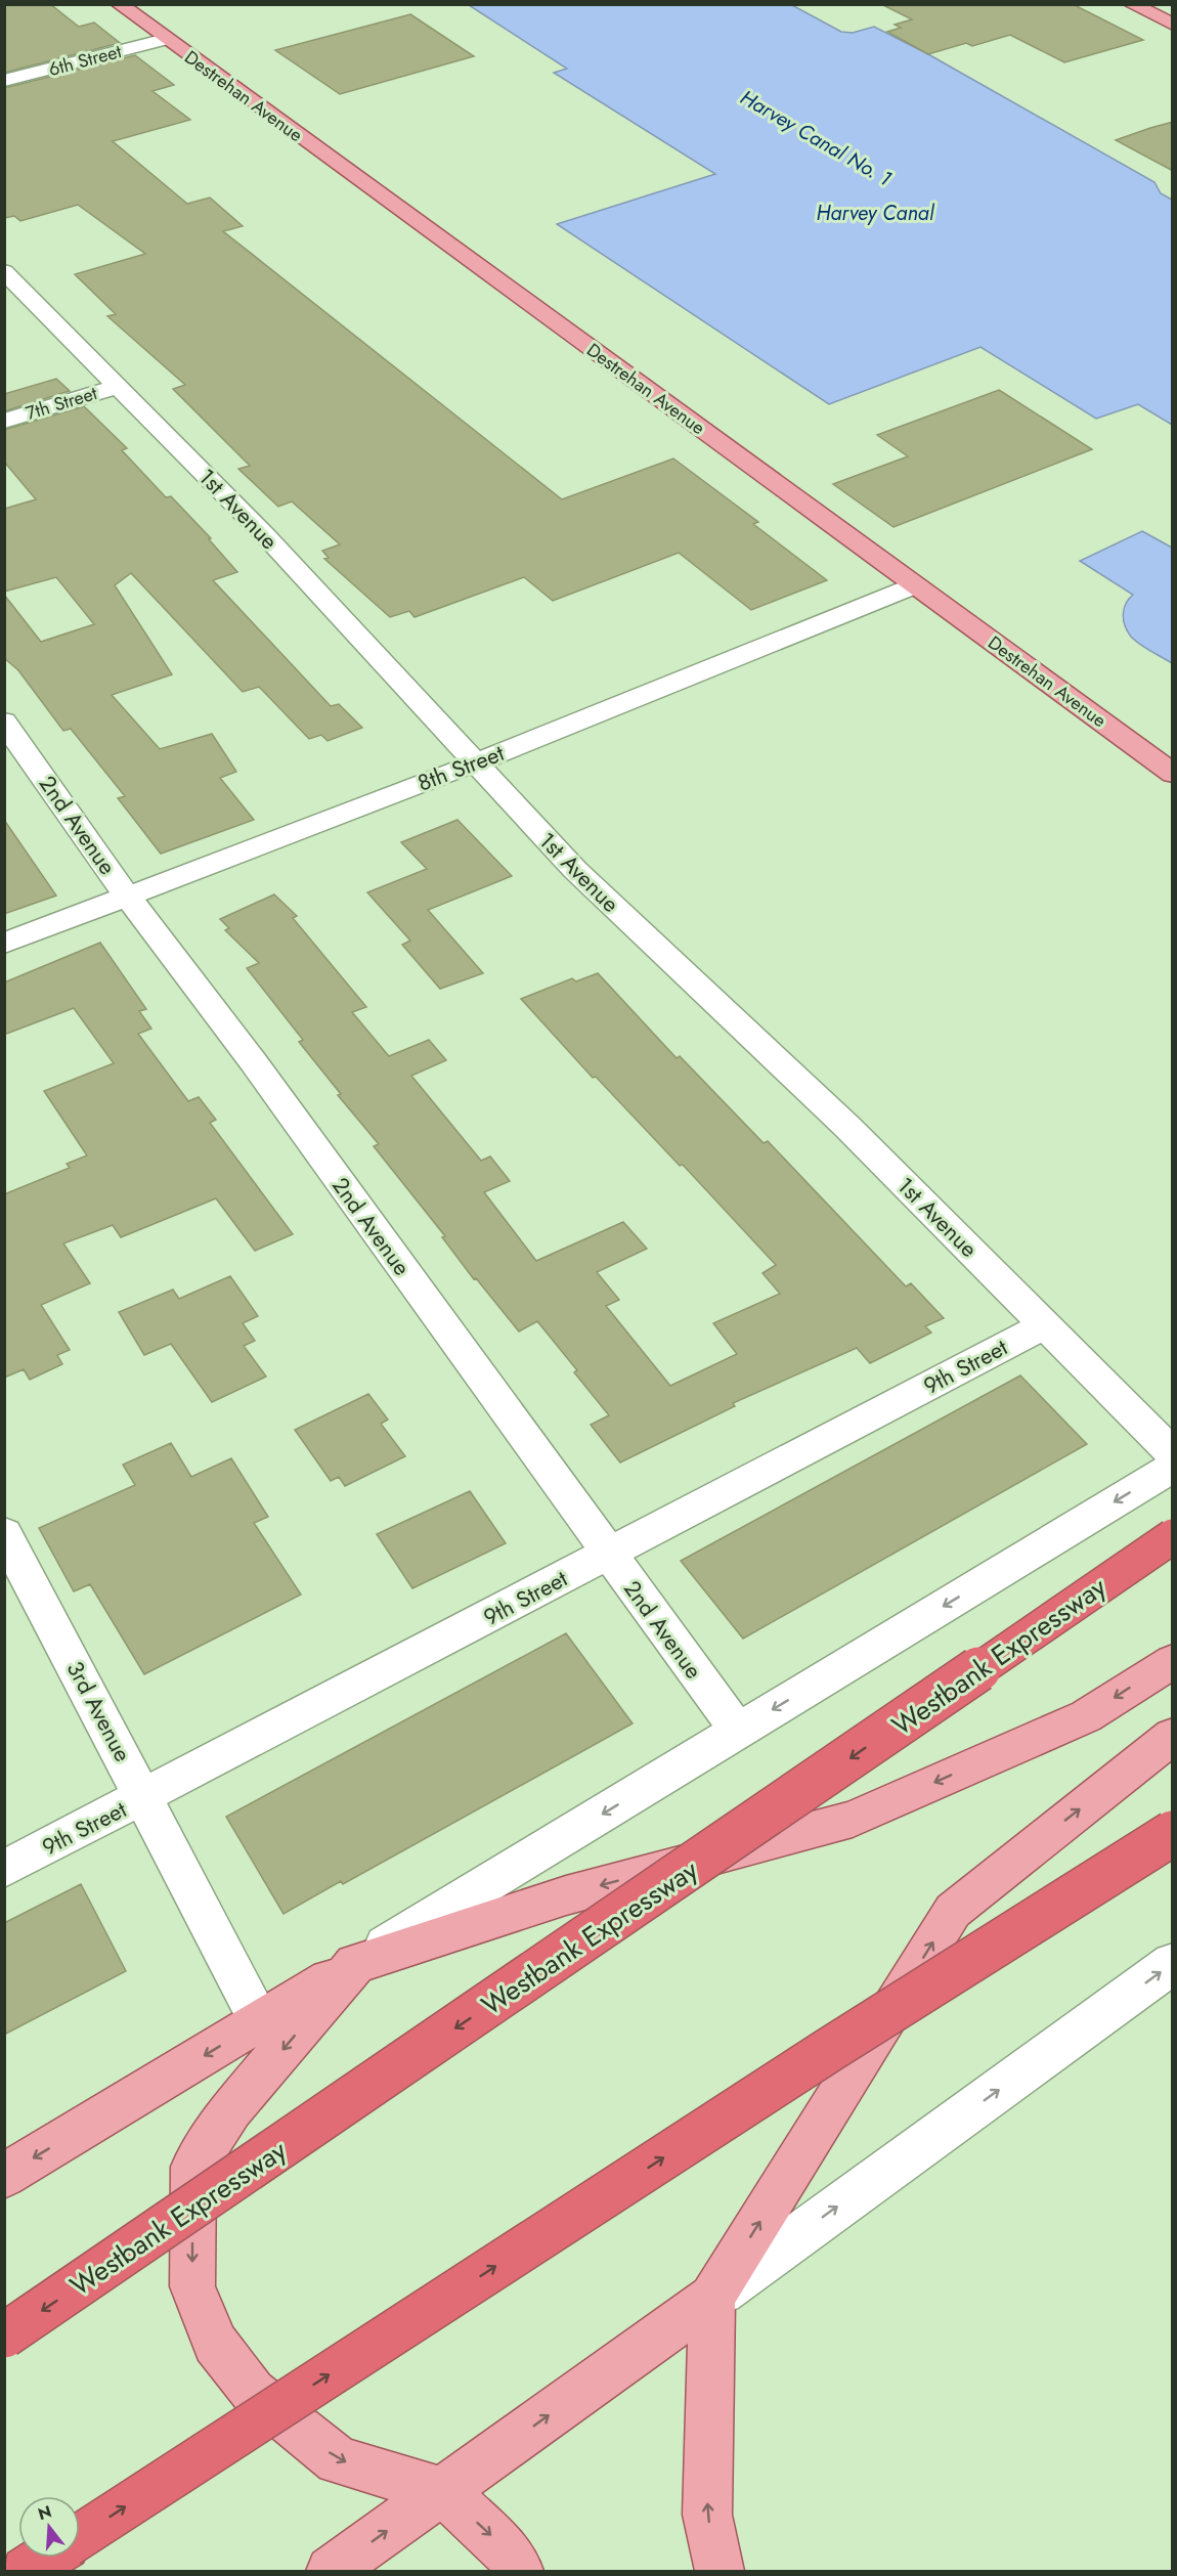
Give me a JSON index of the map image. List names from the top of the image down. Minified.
{"streets":{"highway":["Westbank Expressway"],"main road":["Destrehan Avenue"],"street":["6th Street","7th Street","1st Avenue","8th Street","2nd Avenue","9th Street","3rd Avenue"]},"crossings":[["6th Street","Destrehan Avenue"],["Destrehan Avenue","8th Street"],["7th Street","1st Avenue"],["1st Avenue","8th Street"],["1st Avenue","9th Street"],["8th Street","2nd Avenue"],["2nd Avenue","9th Street"],["9th Street","3rd Avenue"]],"water":["Harvey Canal No. 1","Harvey Canal"],"north":"top"}
